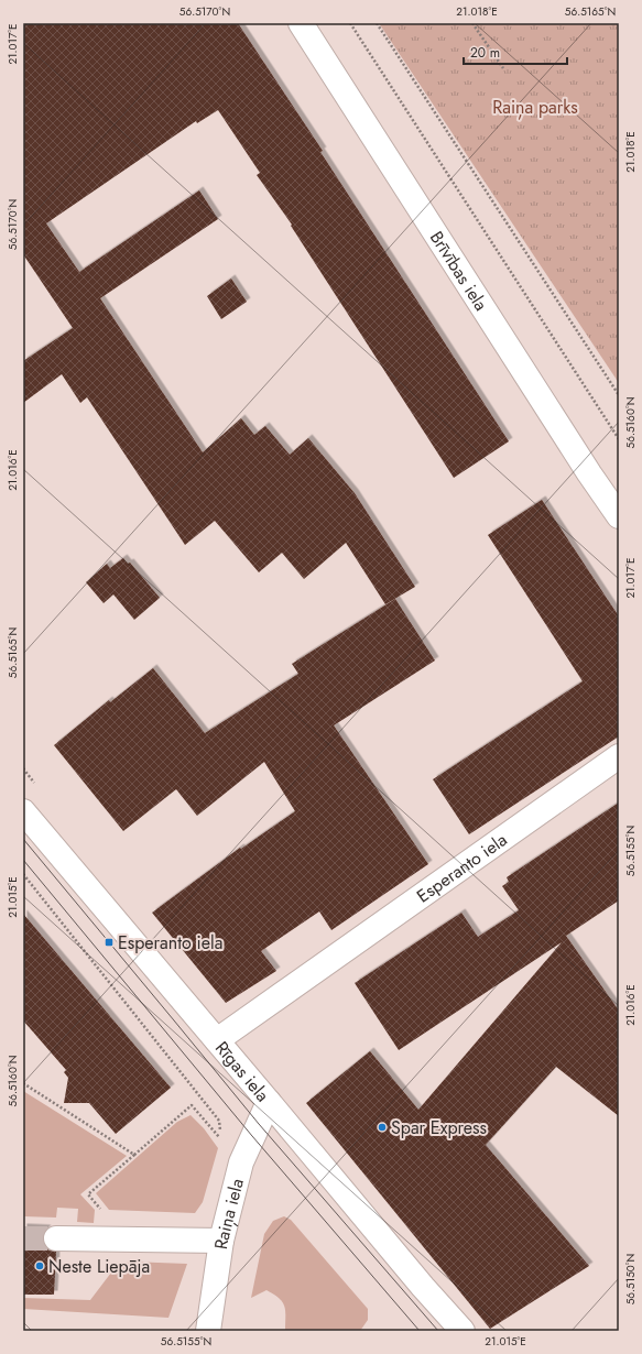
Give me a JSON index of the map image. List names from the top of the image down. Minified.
{"streets":{"street":["Brīvības iela","Esperanto iela","Rīgas iela","Raiņa iela"]},"crossings":[["Esperanto iela","Rīgas iela"],["Rīgas iela","Raiņa iela"]],"parks":["Raiņa parks"],"places":{"transit":["Esperanto iela"],"other":["Spar Express","Neste Liepāja"]},"scale_bar":"20 m","coordinates":["56.5170°N","21.018°E","56.5165°N","21.017°E","56.5160°N","21.016°E","56.5155°N","21.015°E","56.5150°N"]}
